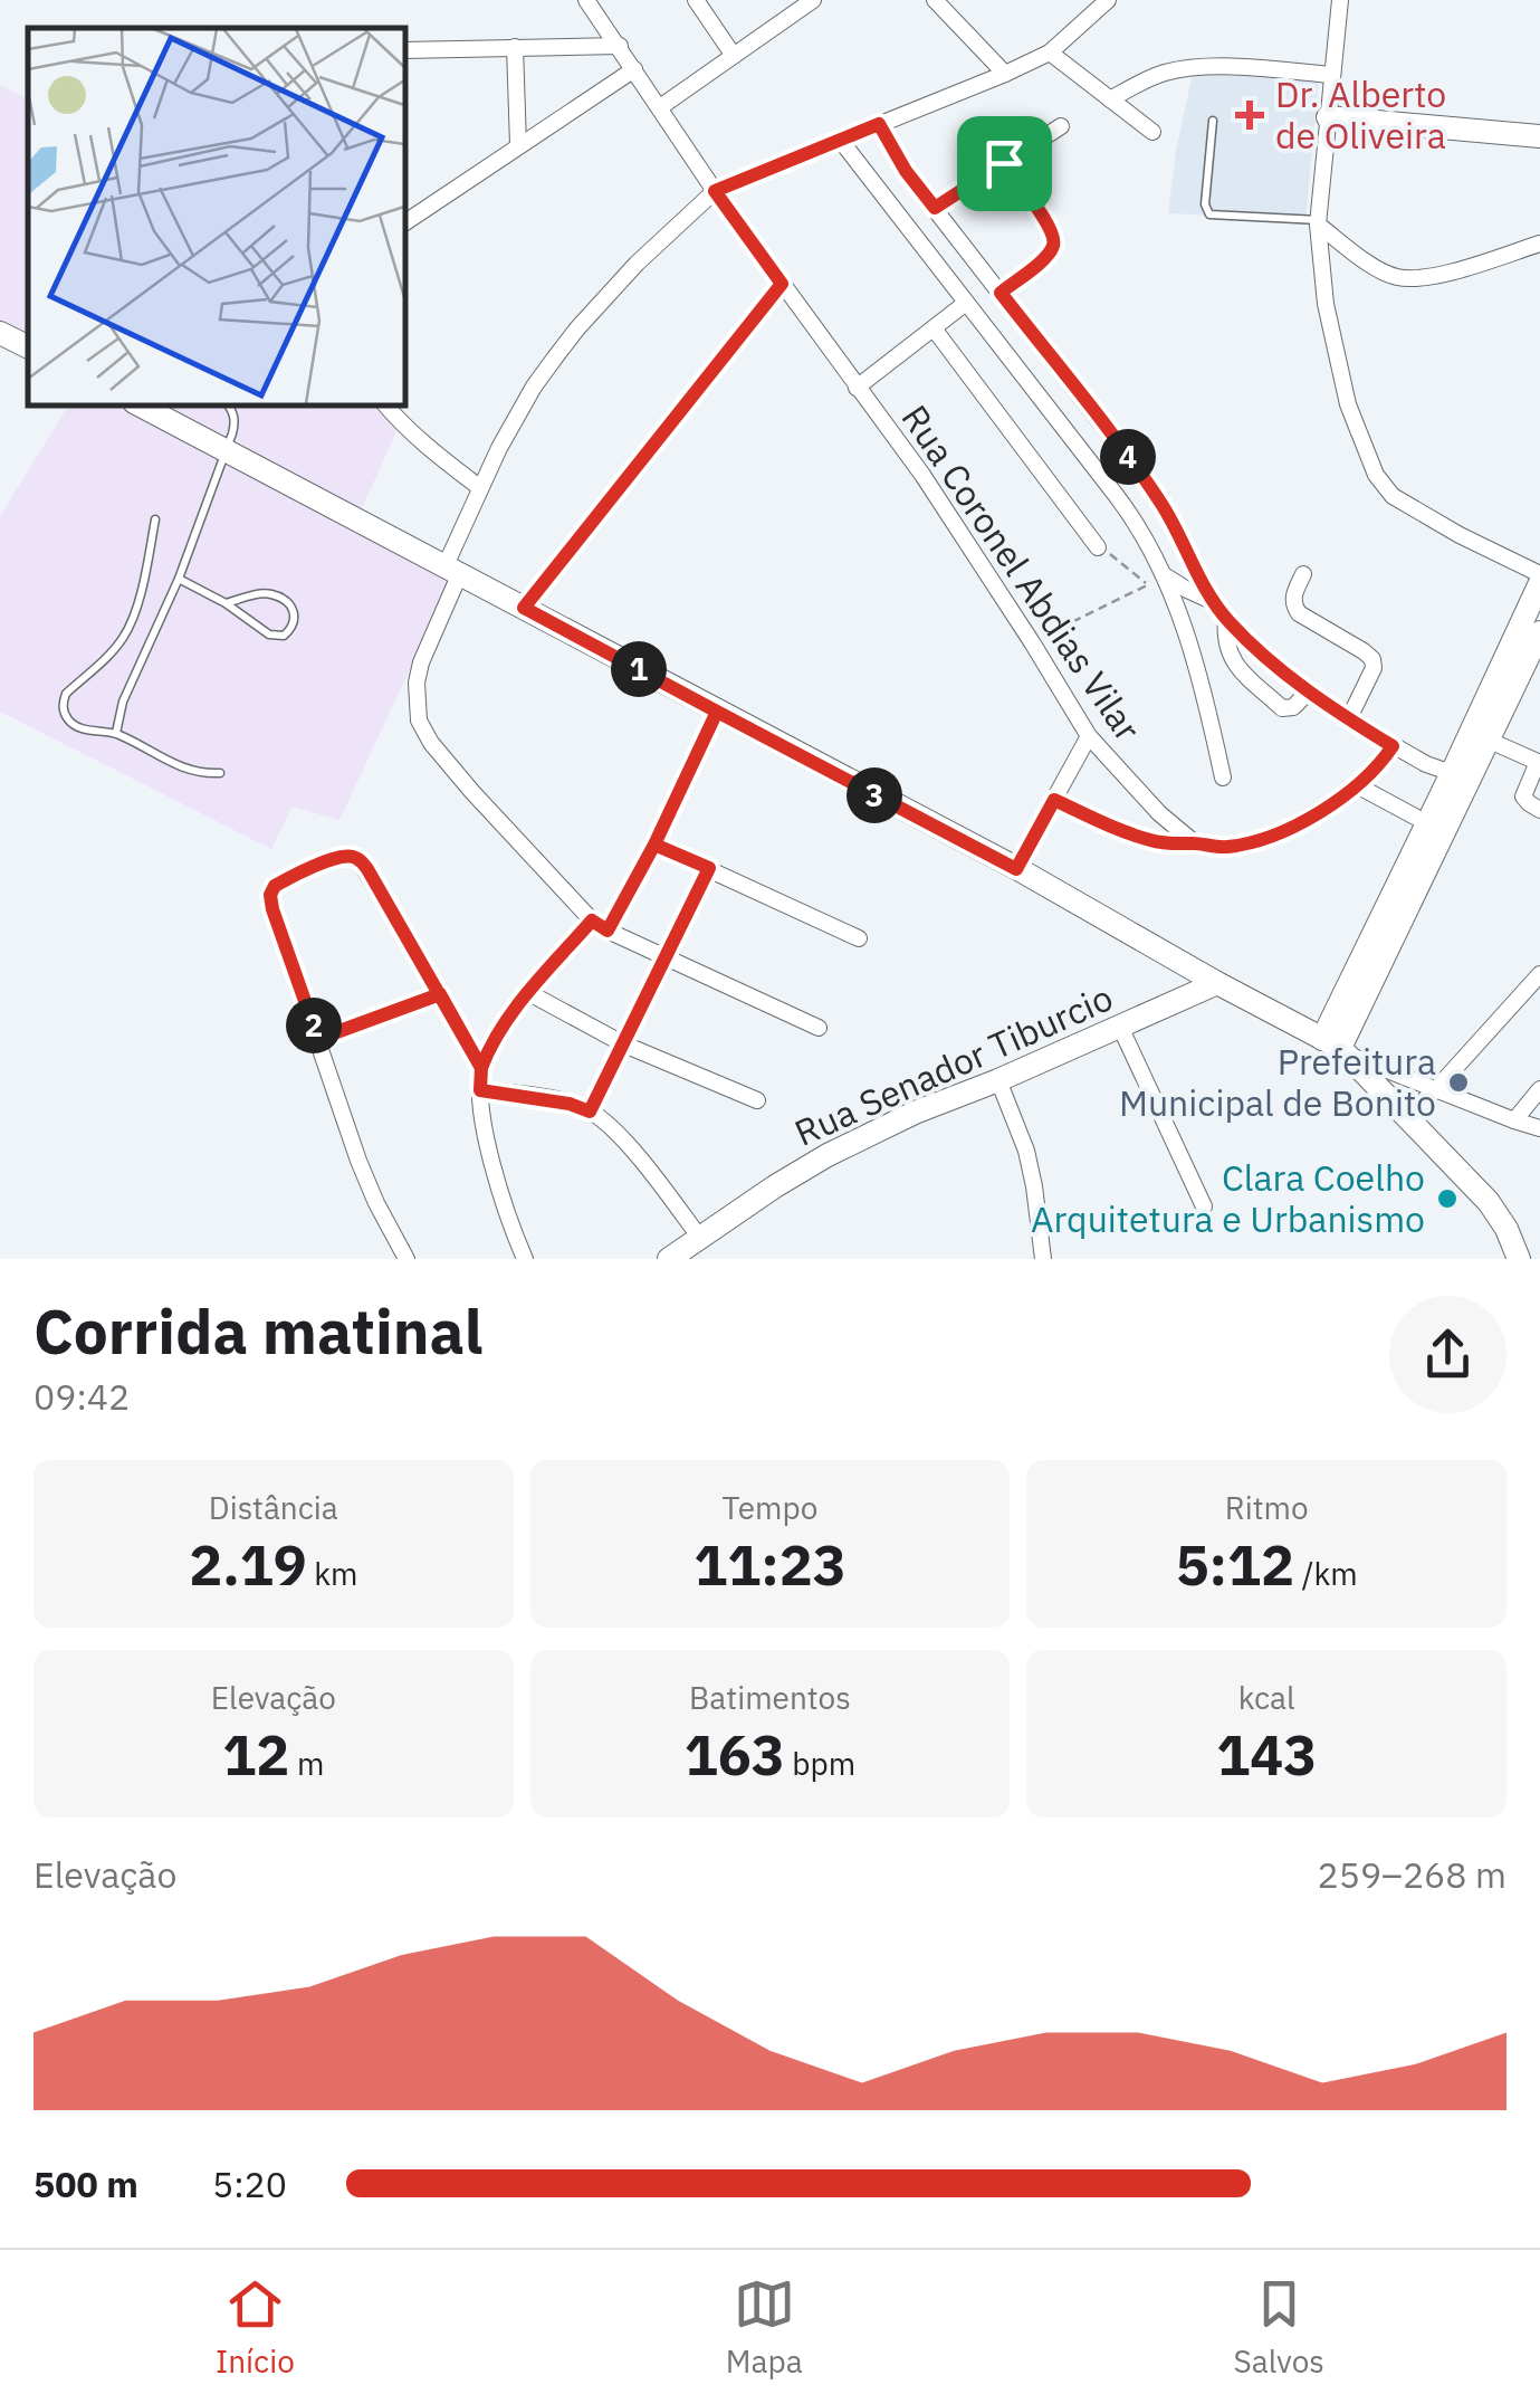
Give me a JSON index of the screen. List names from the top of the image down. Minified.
{"streets":{"street":["Rua Coronel Abdias Vilar","Rua Senador Tiburcio"]},"places":{"health":["Dr. Alberto de Oliveira"],"other":["Prefeitura Municipal de Bonito","Clara Coelho Arquitetura e Urbanismo"]},"page":{"pins":["4","1","3","2"],"heading":["Corrida matinal","09:42"],"stats":[["Distância","2.19 km"],["Tempo","11:23"],["Ritmo","5:12 /km"],["Elevação","12 m"],["Batimentos","163 bpm"],["kcal","143"]],"chart":["Elevação","259–268 m"],"list":[{"name":"500 m","note":"5:20"}],"tabs":["Início","Mapa","Salvos"]}}
